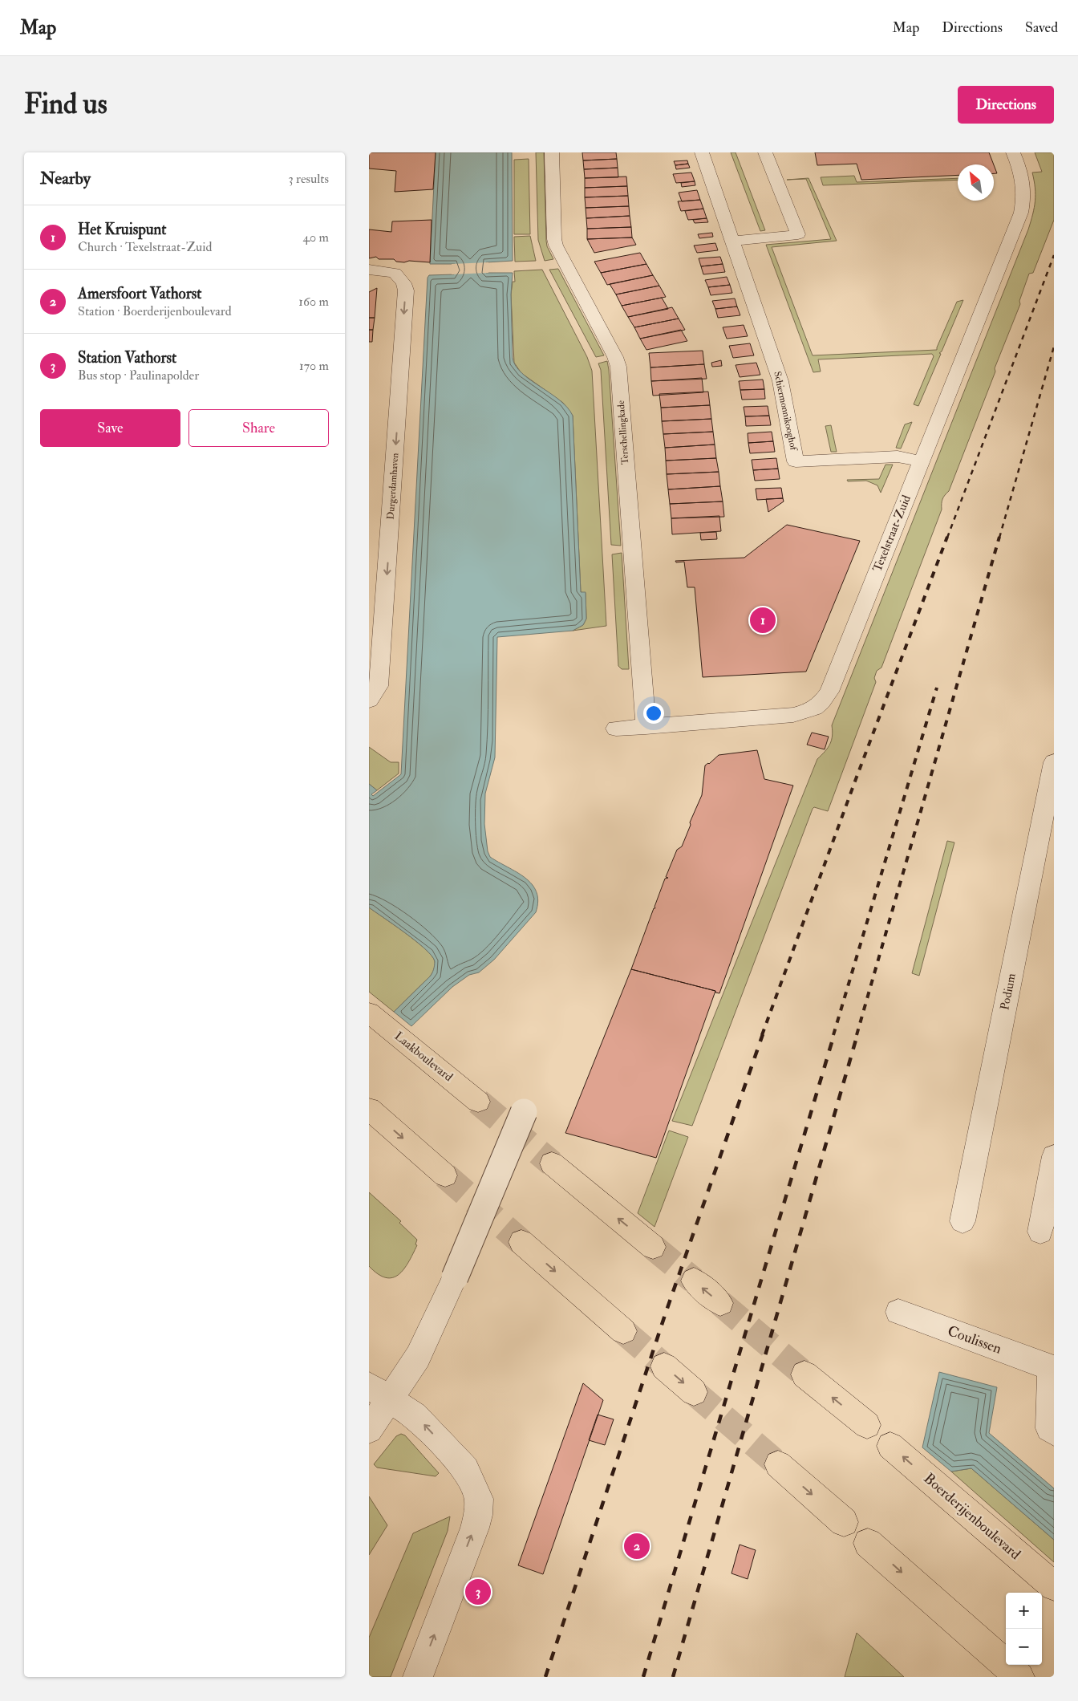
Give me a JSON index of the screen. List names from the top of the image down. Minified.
{"streets":{"main road":["Laakboulevard","Boerderijenboulevard"],"street":["Schiermonnikooghof","Terschellingkade","Durgerdamhaven","Texelstraat-Zuid","Podium","Coulissen"]},"crossings":[["Schiermonnikooghof","Texelstraat-Zuid"],["Terschellingkade","Texelstraat-Zuid"]],"one_way":["Durgerdamhaven"],"north":"top left","page":{"header":"Map","nav":["Map","Directions","Saved"],"buttons":["Directions",["Save","Share"]],"title":"Find us","heading":["Nearby","3 results"],"list":[{"mark":"1","name":"Het Kruispunt","note":"Church · Texelstraat-Zuid","value":"40 m"},{"mark":"2","name":"Amersfoort Vathorst","note":"Station · Boerderijenboulevard","value":"160 m"},{"mark":"3","name":"Station Vathorst","note":"Bus stop · Paulinapolder","value":"170 m"}],"pins":["1","2","3"],"map_buttons":["+","−"]}}
